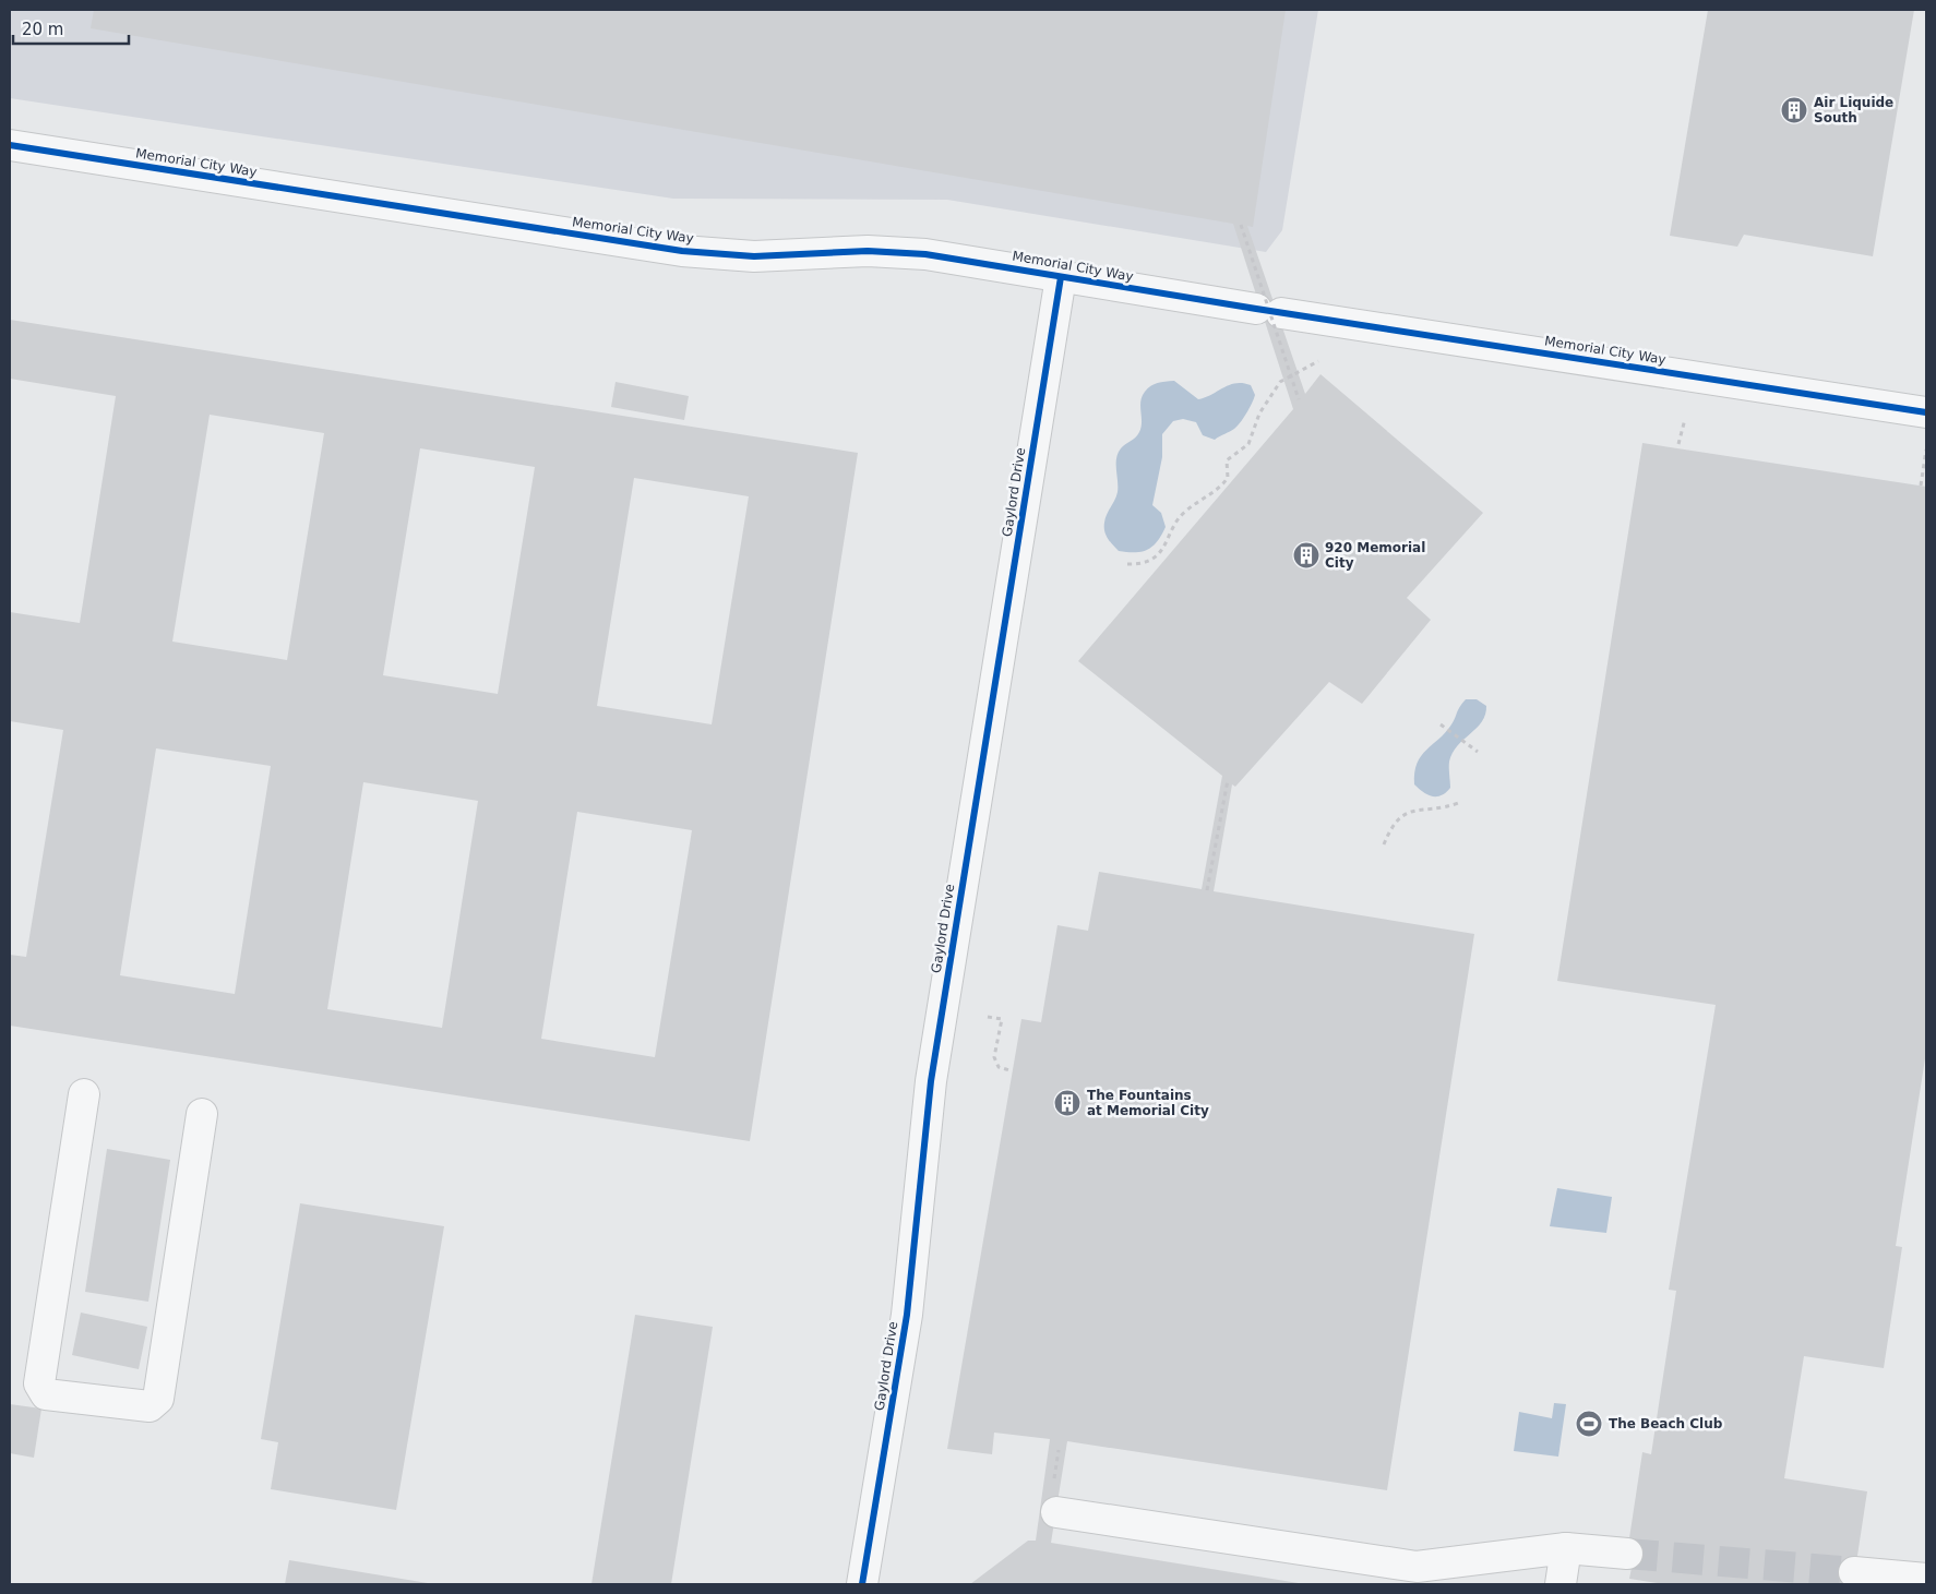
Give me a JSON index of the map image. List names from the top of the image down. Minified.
{"streets":{"street":["Memorial City Way","Gaylord Drive"]},"crossings":[["Memorial City Way","Gaylord Drive"]],"places":{"building":["Air Liquide South","920 Memorial City","The Fountains at Memorial City"],"sports":["The Beach Club"]},"scale_bar":"20 m"}
